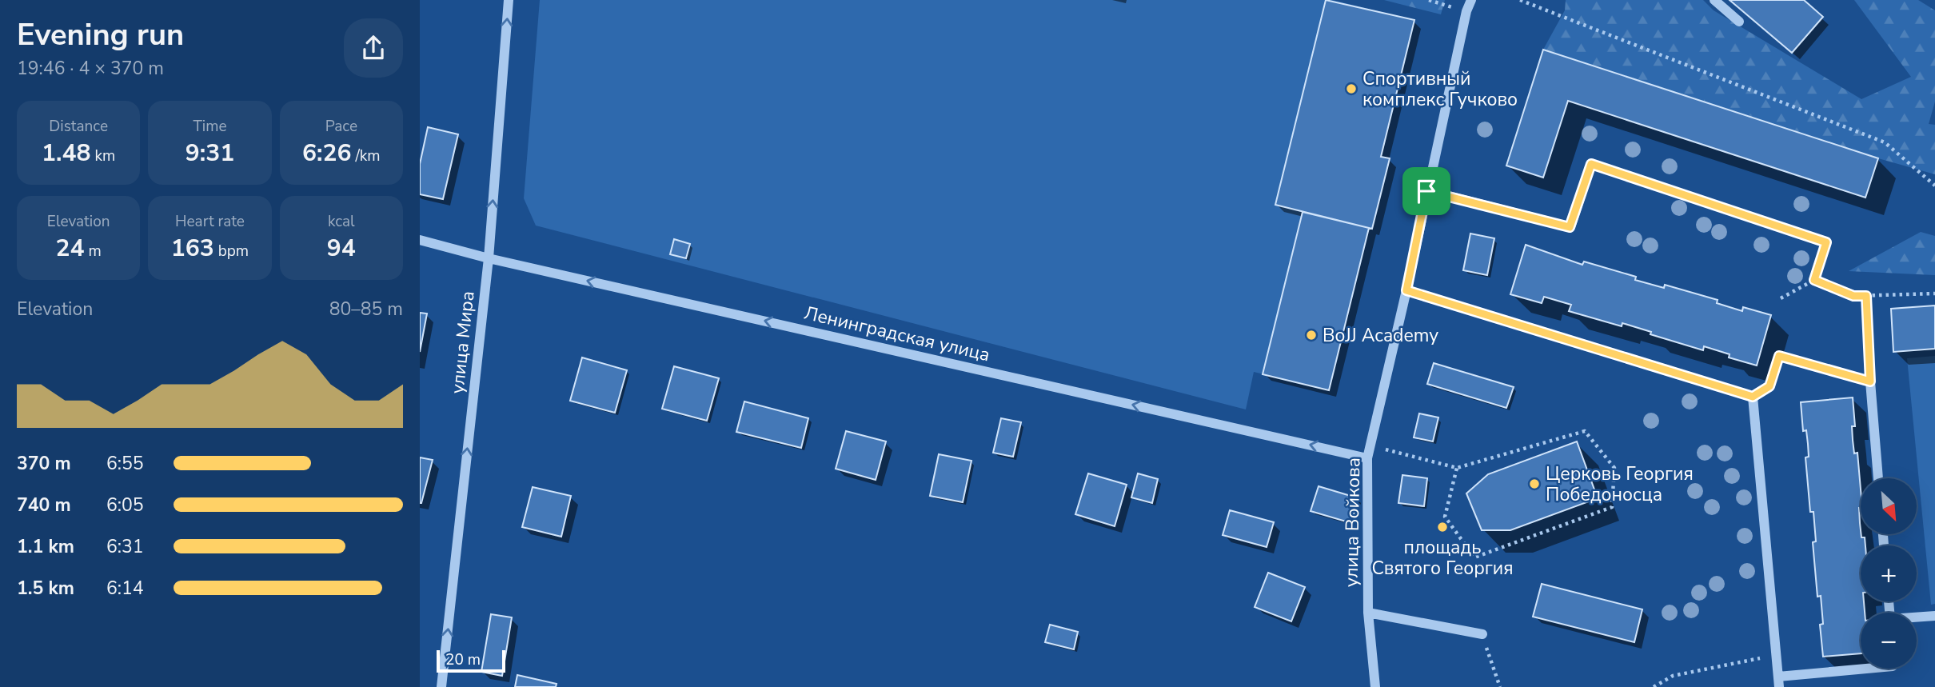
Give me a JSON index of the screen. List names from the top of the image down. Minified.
{"streets":{"street":["Ленинградская улица","улица Мира","улица Войкова"]},"crossings":[["Ленинградская улица","улица Мира"],["Ленинградская улица","улица Войкова"]],"one_way":["Ленинградская улица","улица Мира"],"places":["Спортивный комплекс Гучково","BoJJ Academy","Церковь Георгия Победоносца","площадь Святого Георгия"],"scale_bar":"20 m","north":"bottom right","page":{"heading":["Evening run","19:46 · 4 × 370 m"],"stats":[["Distance","1.48 km"],["Time","9:31"],["Pace","6:26 /km"],["Elevation","24 m"],["Heart rate","163 bpm"],["kcal","94"]],"chart":["Elevation","80–85 m"],"list":[{"name":"370 m","note":"6:55"},{"name":"740 m","note":"6:05"},{"name":"1.1 km","note":"6:31"},{"name":"1.5 km","note":"6:14"}],"map_buttons":["+","−"],"scale":"20 m"}}
